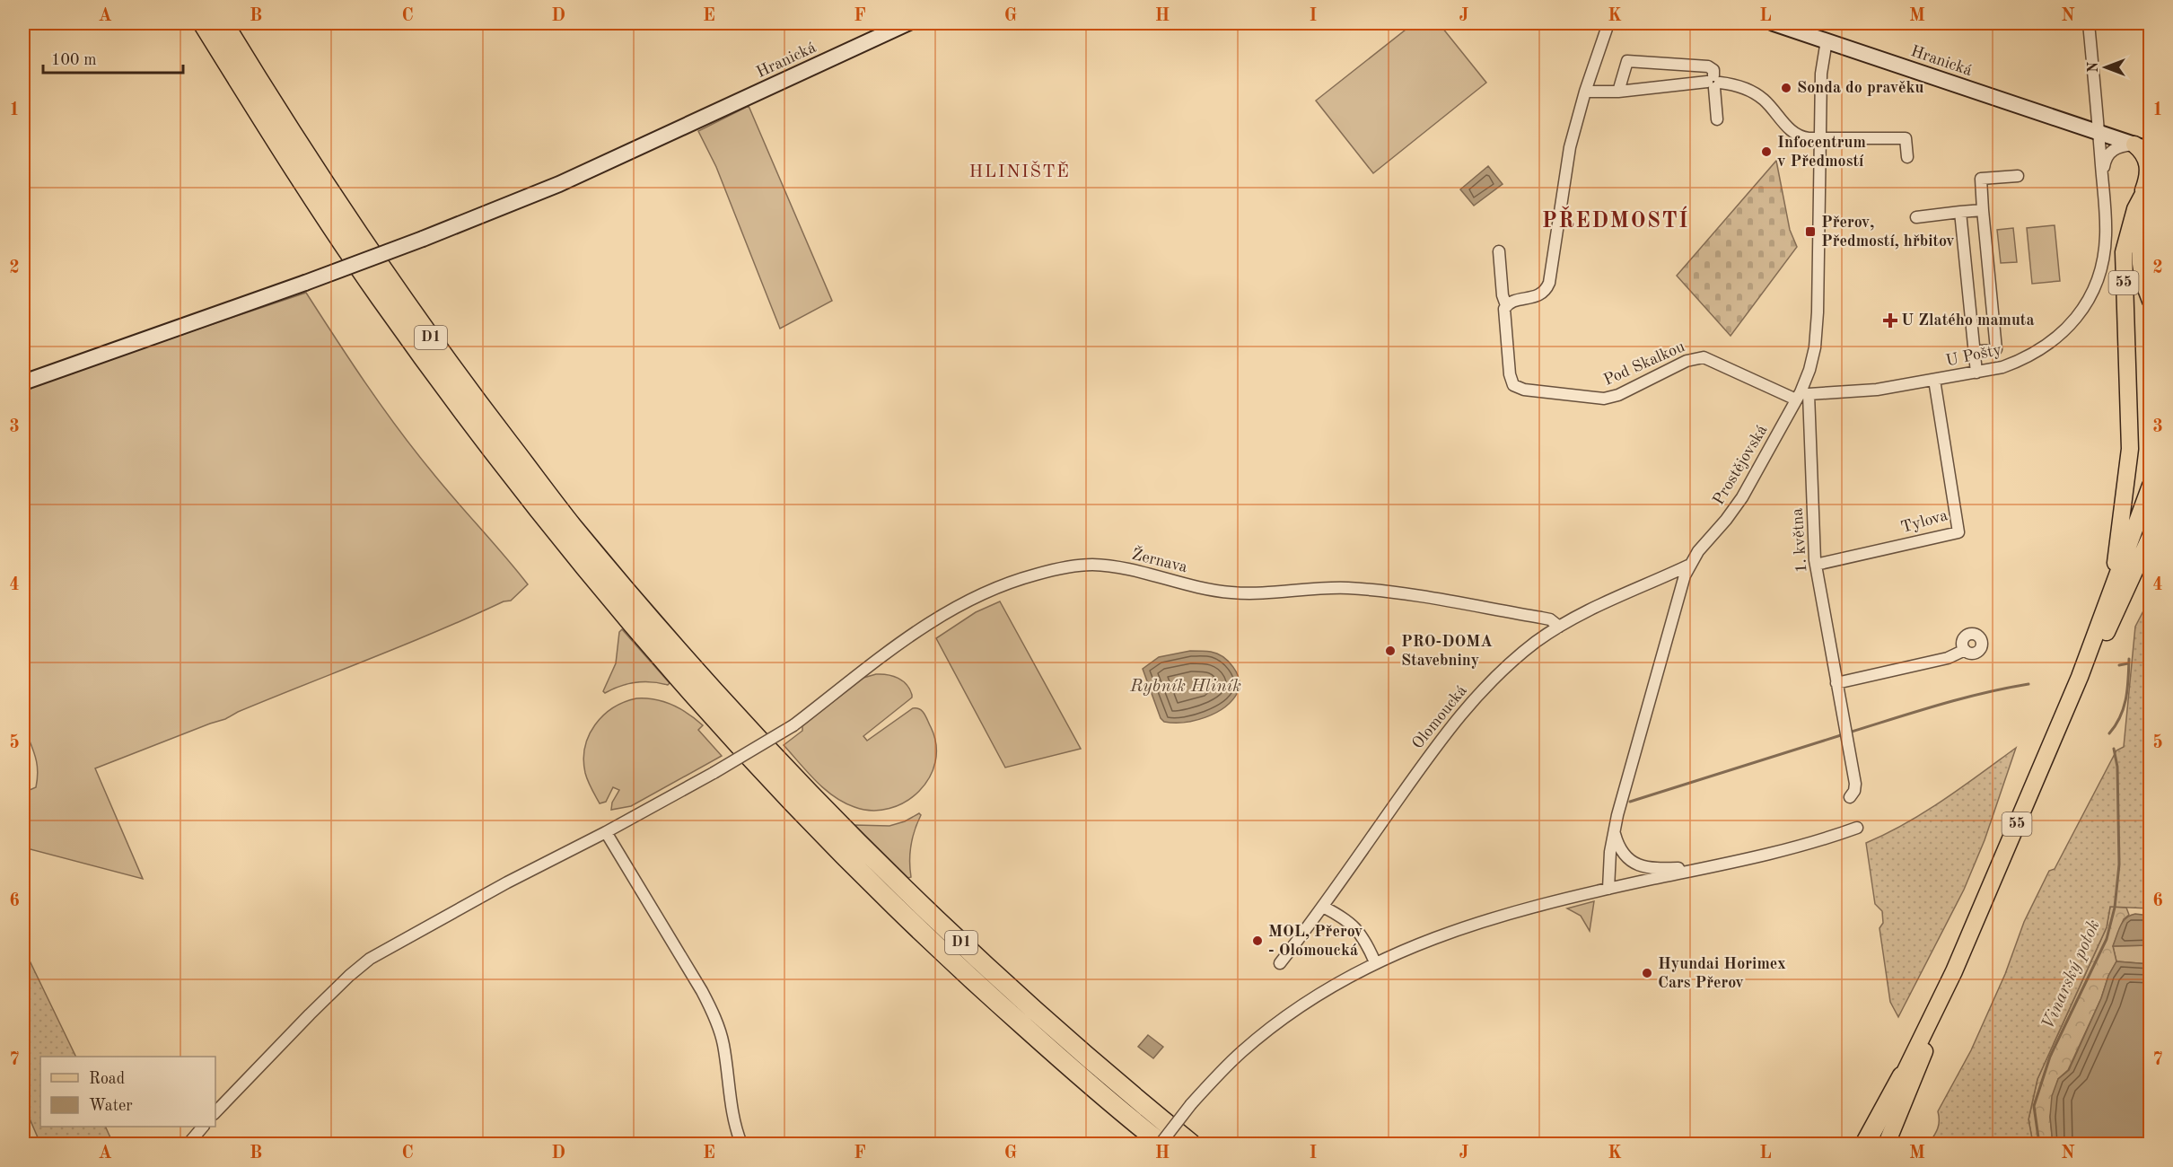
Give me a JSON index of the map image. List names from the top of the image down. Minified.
{"streets":{"highway":["D1"],"main road":["Hranická","55"],"street":["U Pošty","Pod Skalkou","Prostějovská","Tylova","1. května","Žernava","Olomoucká"]},"crossings":[["Hranická","U Pošty"],["Hranická","Prostějovská"],["U Pošty","Pod Skalkou"],["U Pošty","Prostějovská"],["U Pošty","Tylova"],["U Pošty","1. května"],["Pod Skalkou","Prostějovská"],["Pod Skalkou","1. května"],["Prostějovská","1. května"],["Prostějovská","Olomoucká"],["Tylova","1. května"],["Žernava","Olomoucká"]],"districts":["HLINIŠTĚ","PŘEDMOSTÍ"],"water":["Rybník Hliník","Vinarský potok"],"places":{"other":["Sonda do pravěku","Infocentrum v Předmostí","PRO-DOMA Stavebniny","MOL, Přerov - Olomoucká","Hyundai Horimex Cars Přerov"],"transit":["Přerov, Předmostí, hřbitov"],"health":["U Zlatého mamuta"]},"legend":["Road","Water"],"scale_bar":"100 m","north":"left","grid":{"columns":["A","B","C","D","E","F","G","H","I","J","K","L","M","N"],"rows":["1","2","3","4","5","6","7"]}}
